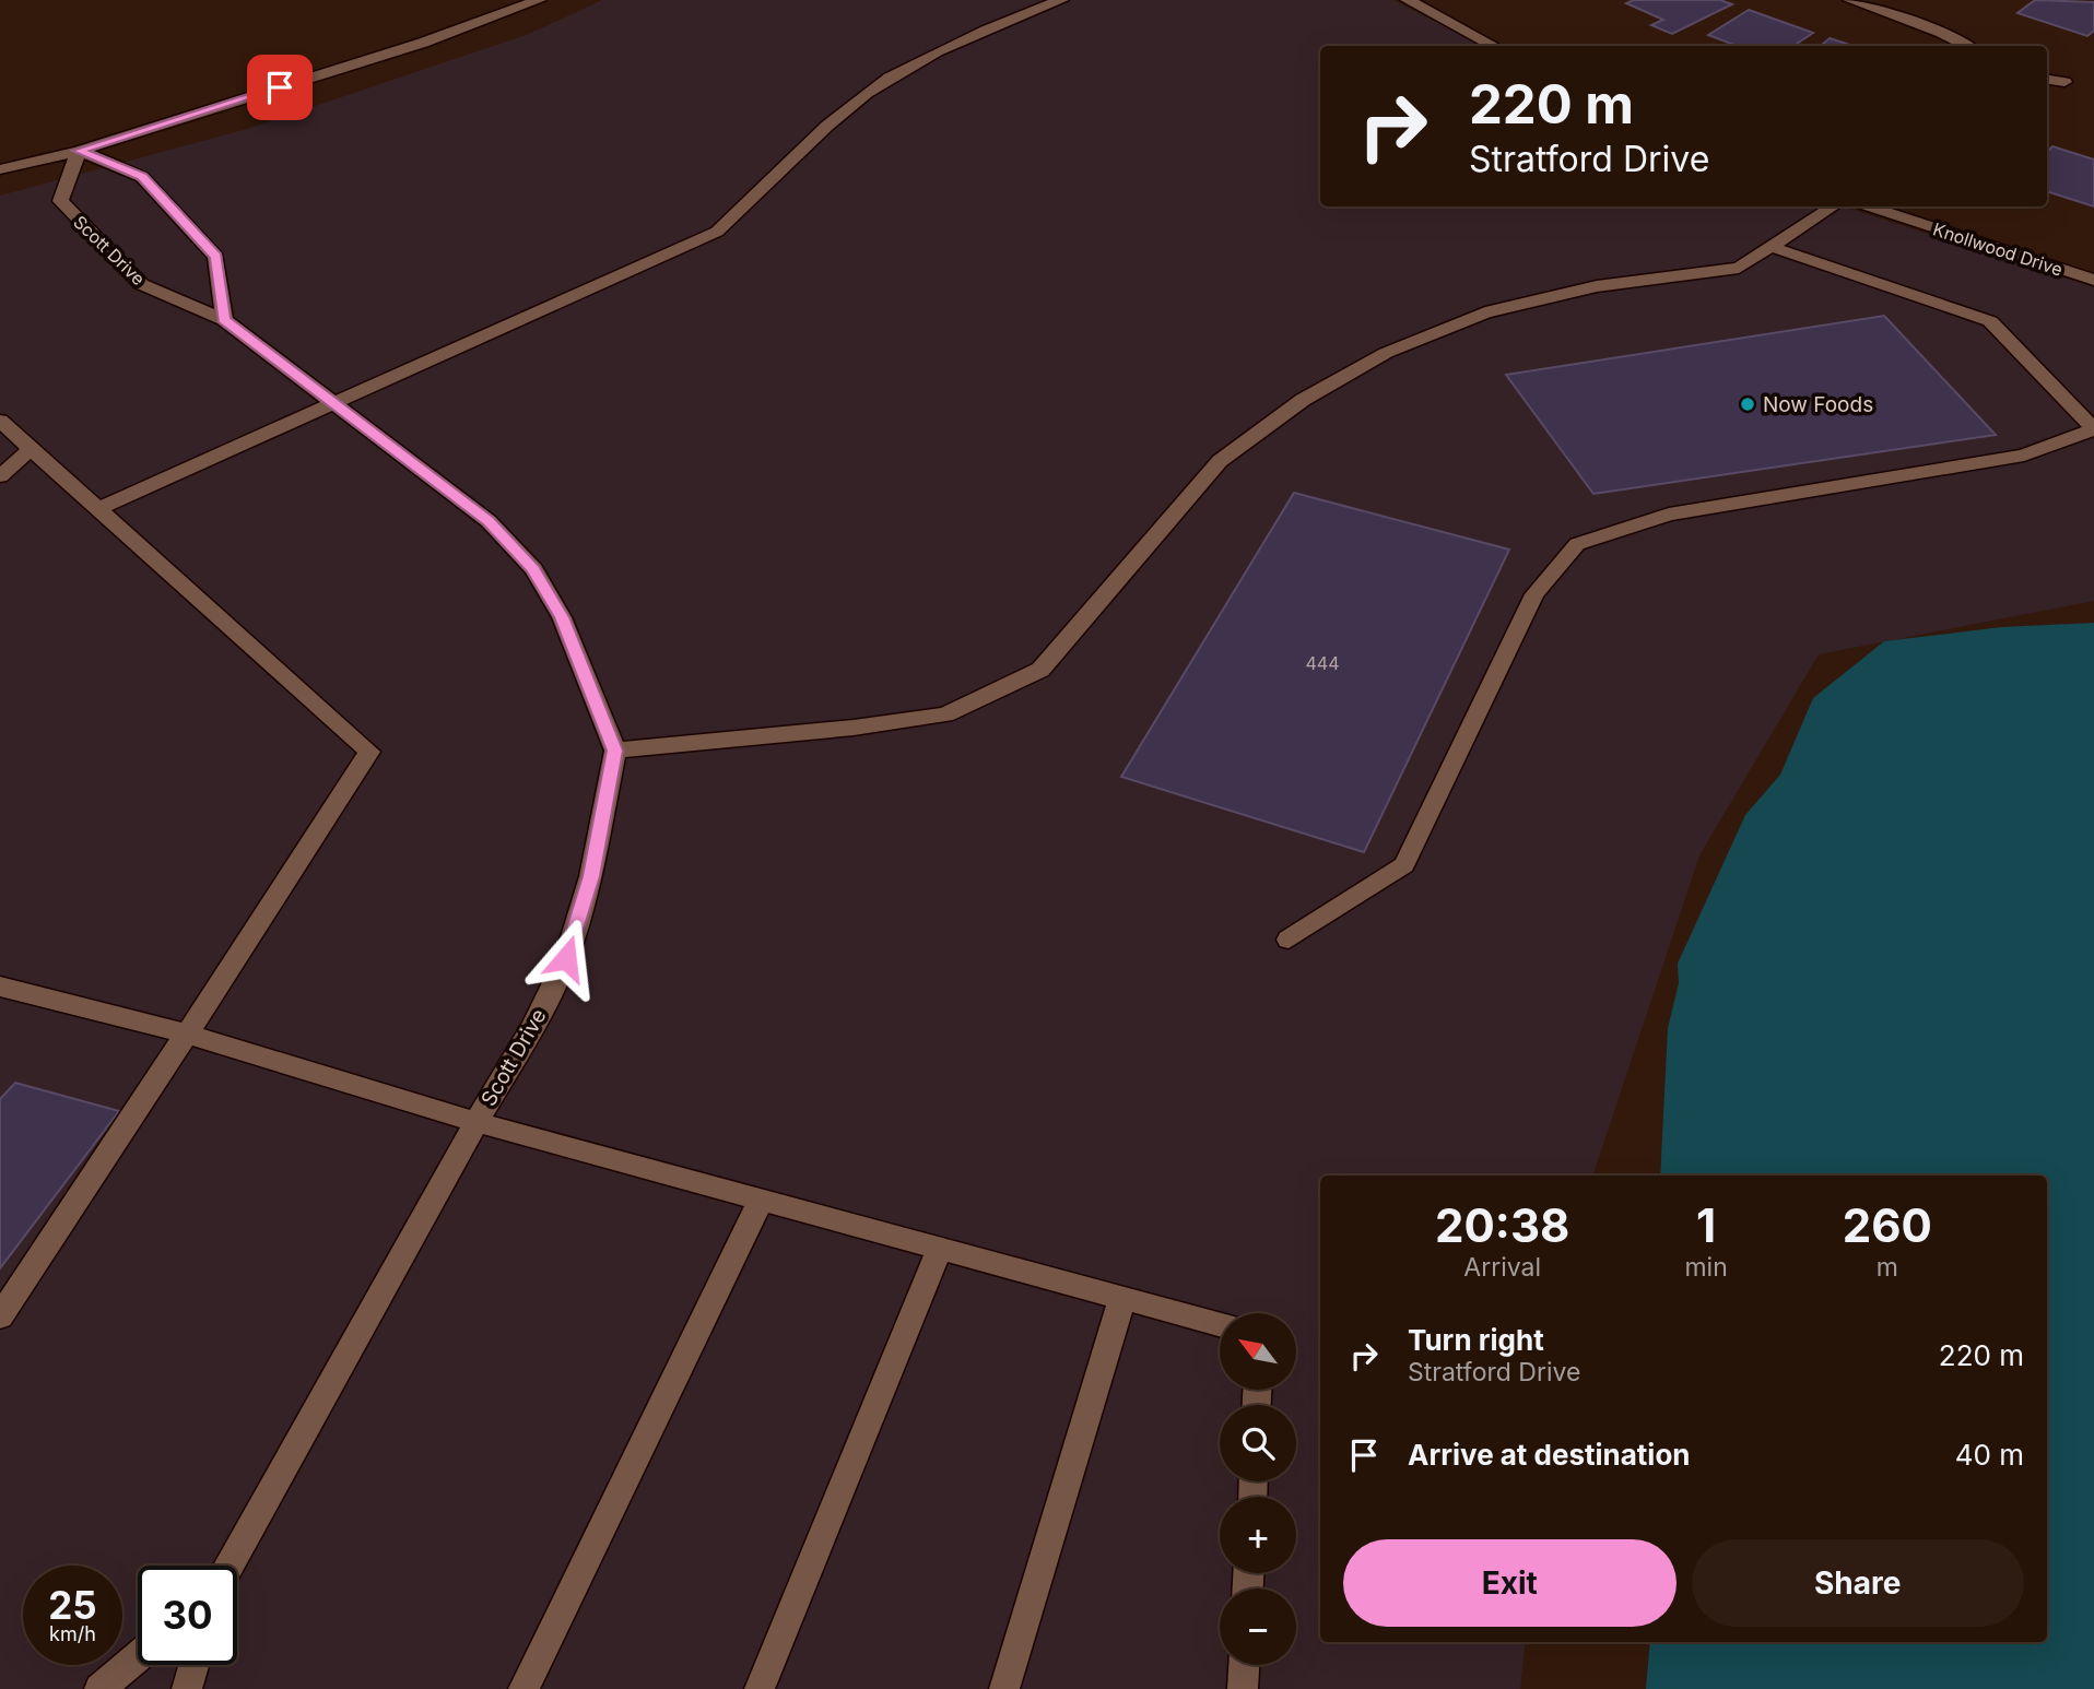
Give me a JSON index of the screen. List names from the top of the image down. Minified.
{"streets":{"street":["Knollwood Drive","Scott Drive"]},"places":["Now Foods"],"house_numbers":["444"],"north":"top left","page":{"turn":["220 m","Stratford Drive"],"eta":["20:38","Arrival","1","min","260","m"],"list":[{"name":"Turn right","note":"Stratford Drive","value":"220 m"},{"name":"Arrive at destination","value":"40 m"}],"map_buttons":["+","−"],"buttons":["Exit","Share"],"speed":"25 km/h","limit":"30"}}
